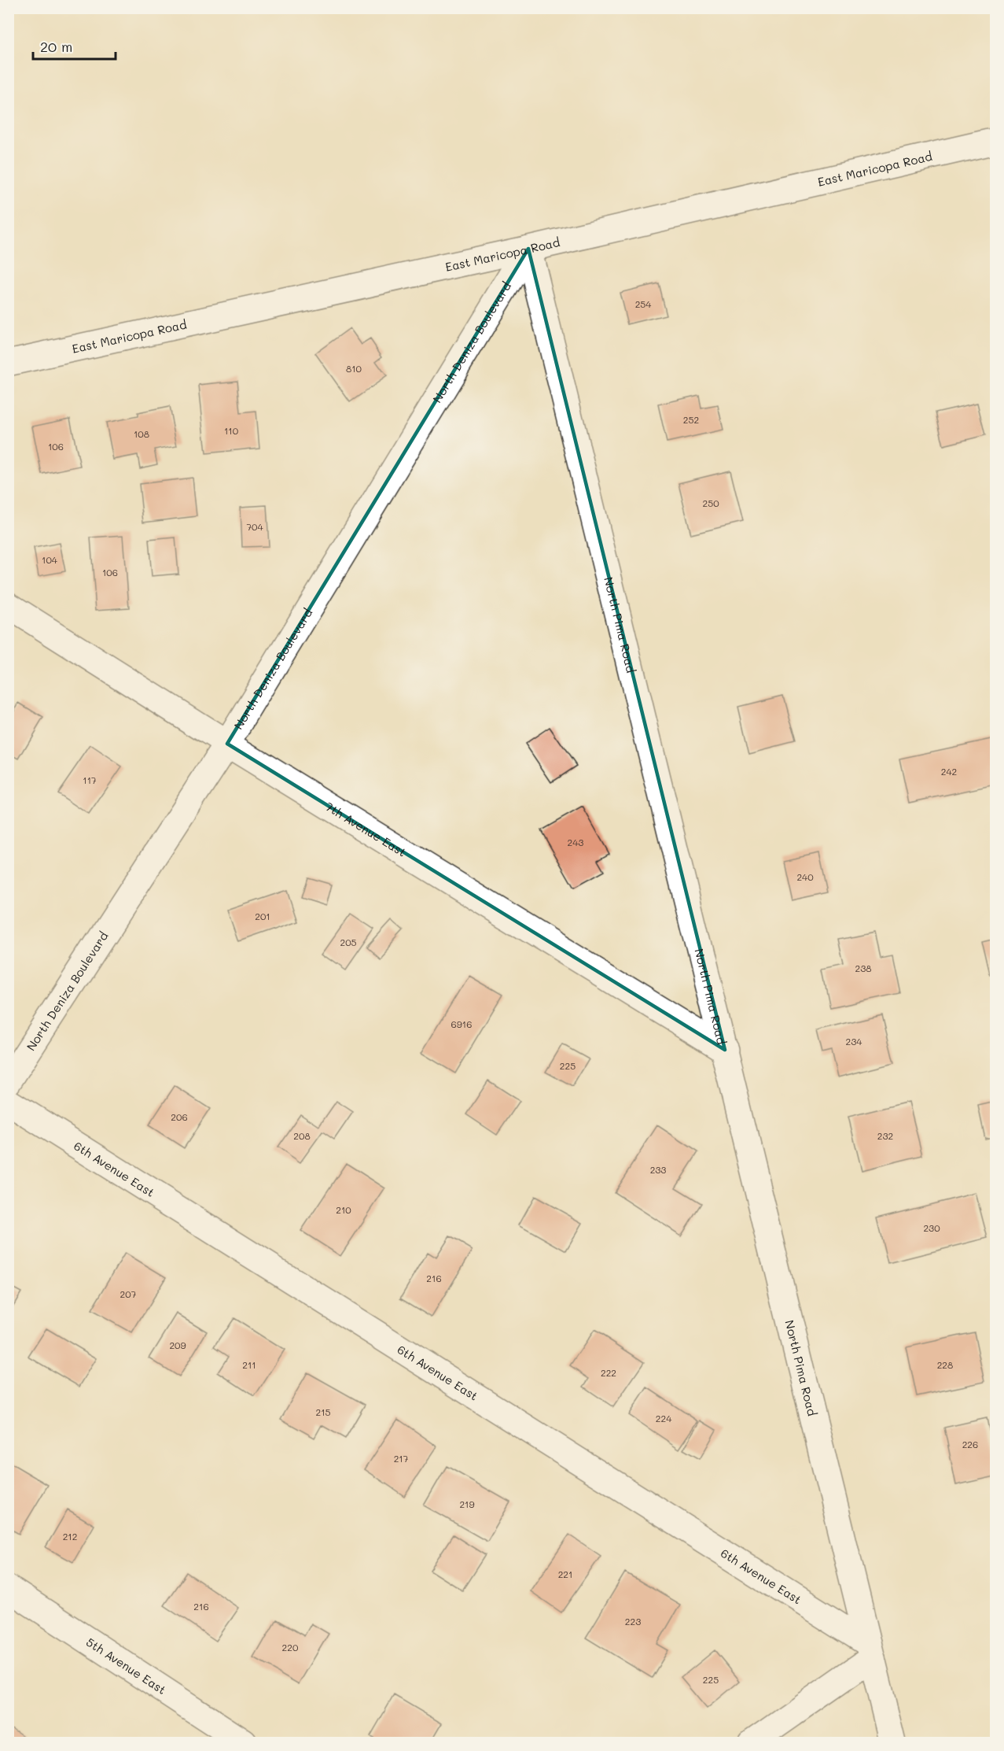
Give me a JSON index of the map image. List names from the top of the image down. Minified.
{"streets":{"street":["East Maricopa Road","North Deniza Boulevard","North Pima Road","7th Avenue East","6th Avenue East","5th Avenue East"]},"crossings":[["East Maricopa Road","North Deniza Boulevard"],["East Maricopa Road","North Pima Road"],["North Deniza Boulevard","North Pima Road"],["North Deniza Boulevard","7th Avenue East"],["North Pima Road","7th Avenue East"],["North Pima Road","6th Avenue East"]],"house_numbers":["254","810","252","110","108","106","250","704","104","106","242","117","243","240","201","205","238","6916","234","225","206","208","232","233","210","230","216","207","209","211","228","222","215","224","226","217","219","212","221","216","223","220","225"],"scale_bar":"20 m"}
